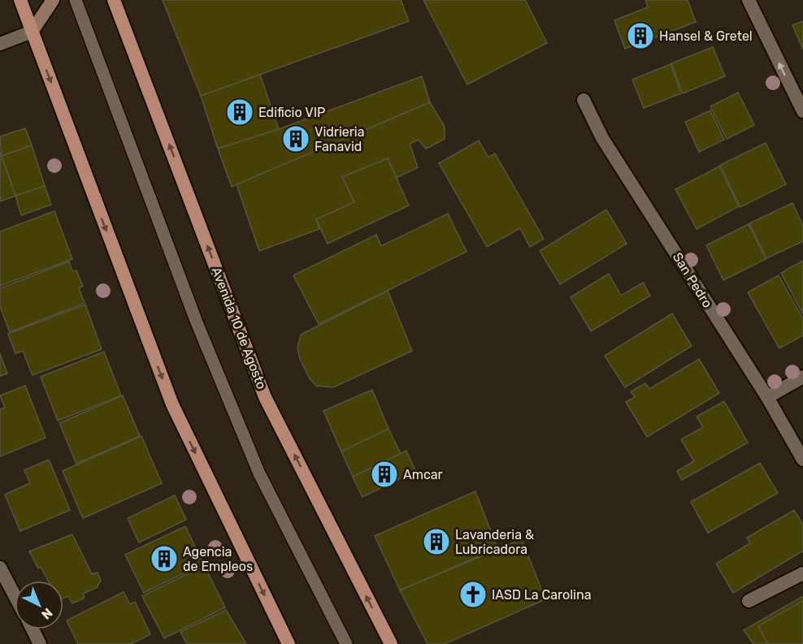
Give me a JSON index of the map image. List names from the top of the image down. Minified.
{"streets":{"main road":["Avenida 10 de Agosto"],"street":["San Pedro"]},"places":{"building":["Hansel & Gretel","Edificio VIP","Vidrieria Fanavid","Amcar","Lavanderia & Lubricadora","Agencia de Empleos"],"church":["IASD La Carolina"]},"north":"bottom right"}
